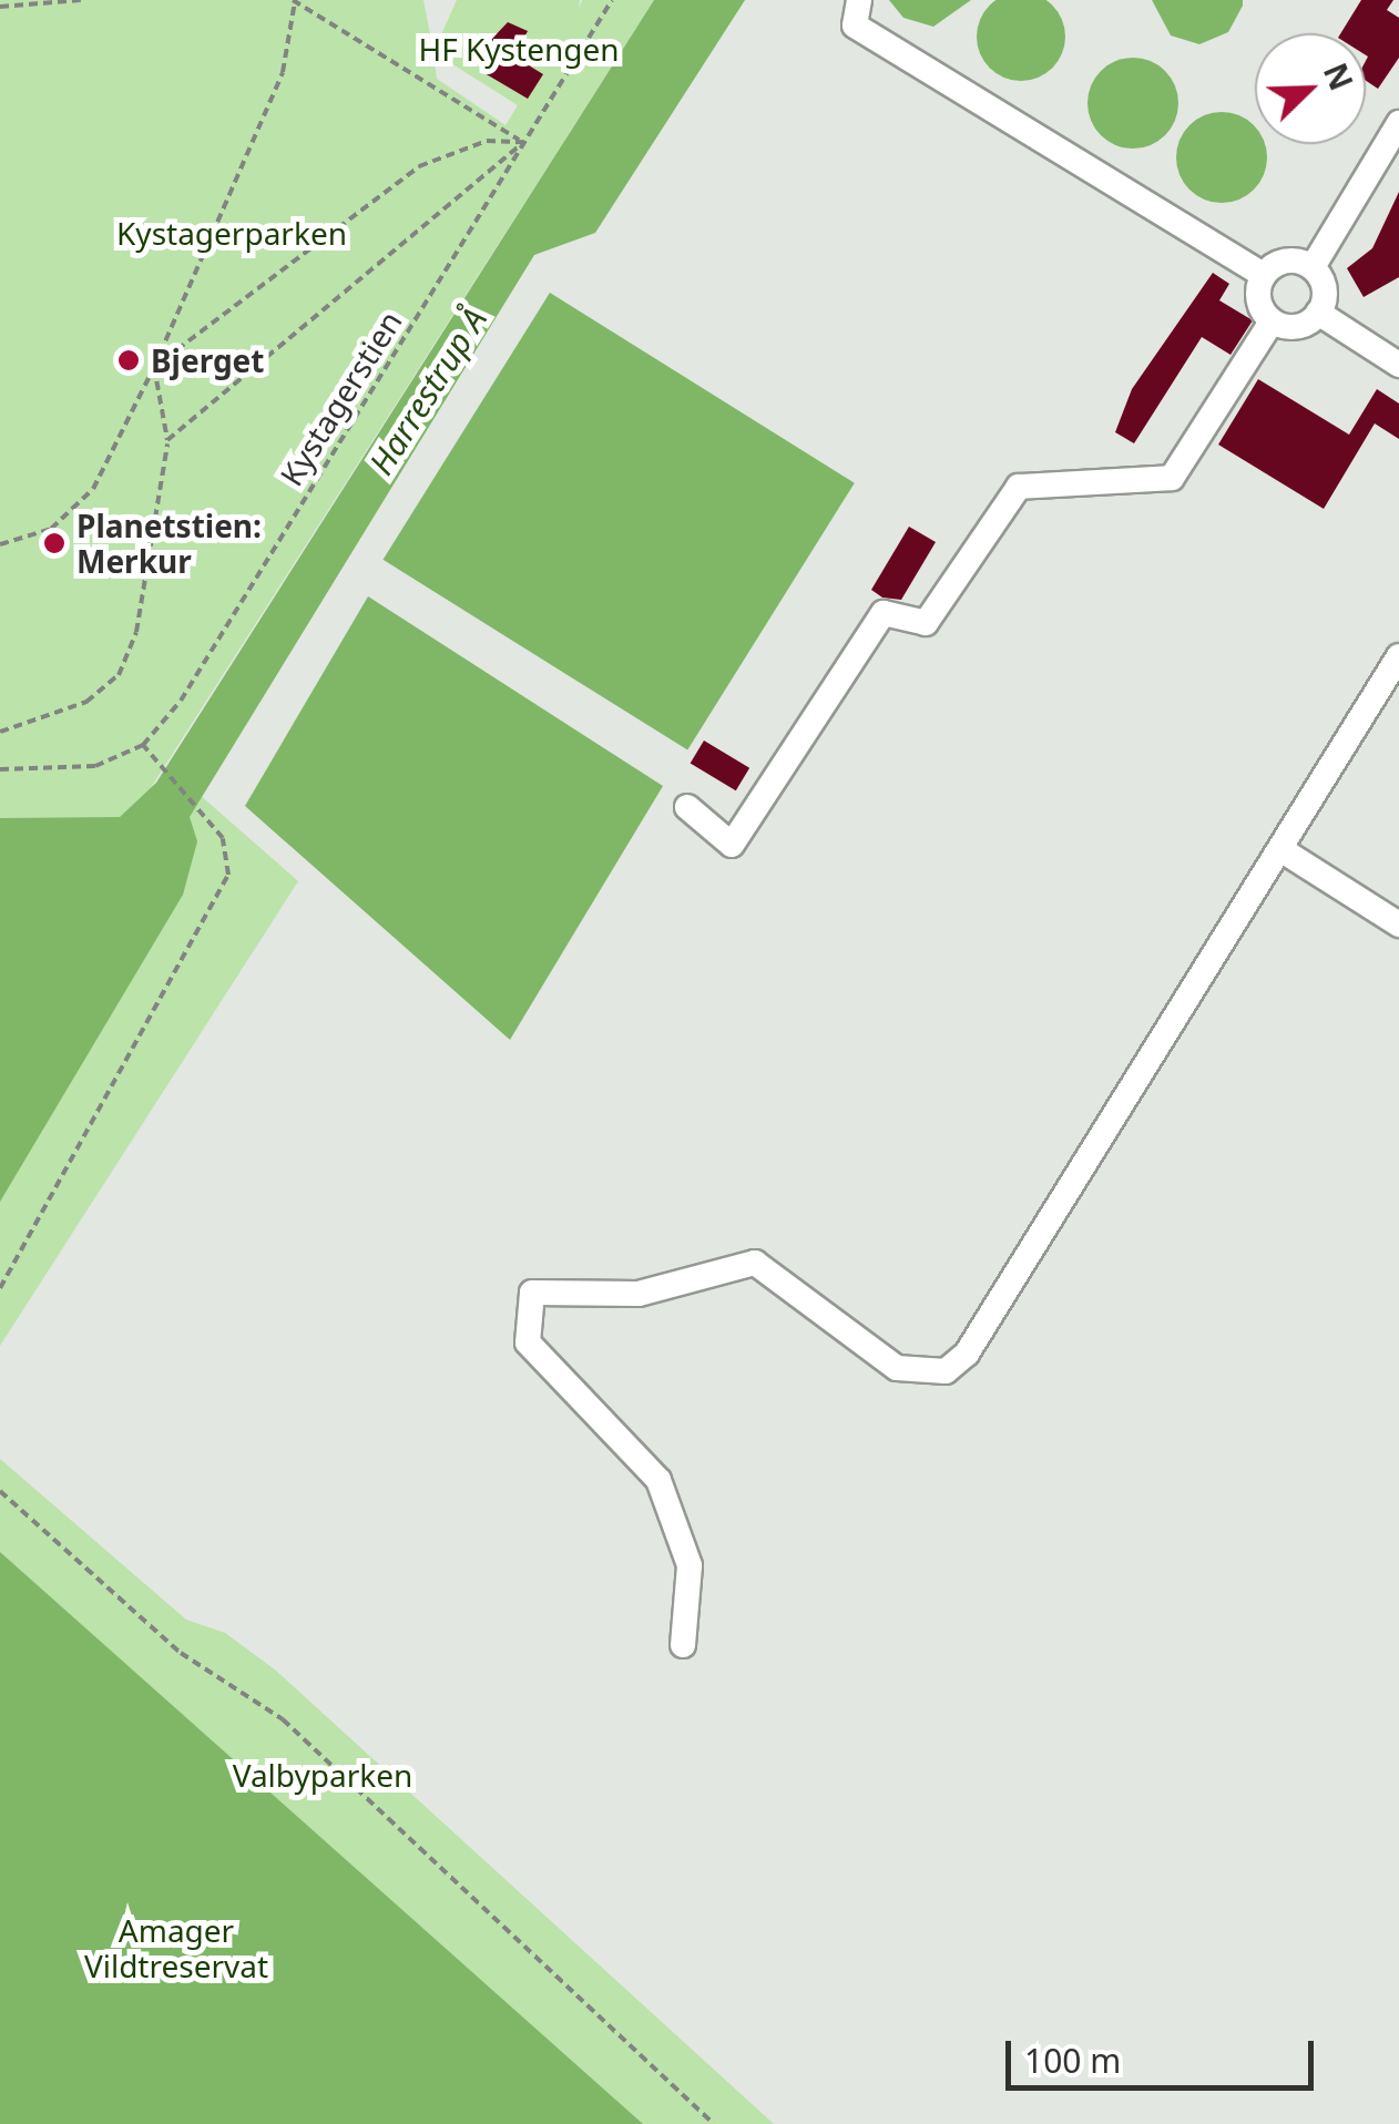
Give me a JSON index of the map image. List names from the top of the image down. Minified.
{"streets":{"path":["Kystagerstien"]},"water":["Harrestrup Å"],"parks":["HF Kystengen","Kystagerparken","Valbyparken","Amager Vildtreservat"],"places":["Bjerget","Planetstien: Merkur"],"scale_bar":"100 m","north":"top right"}
